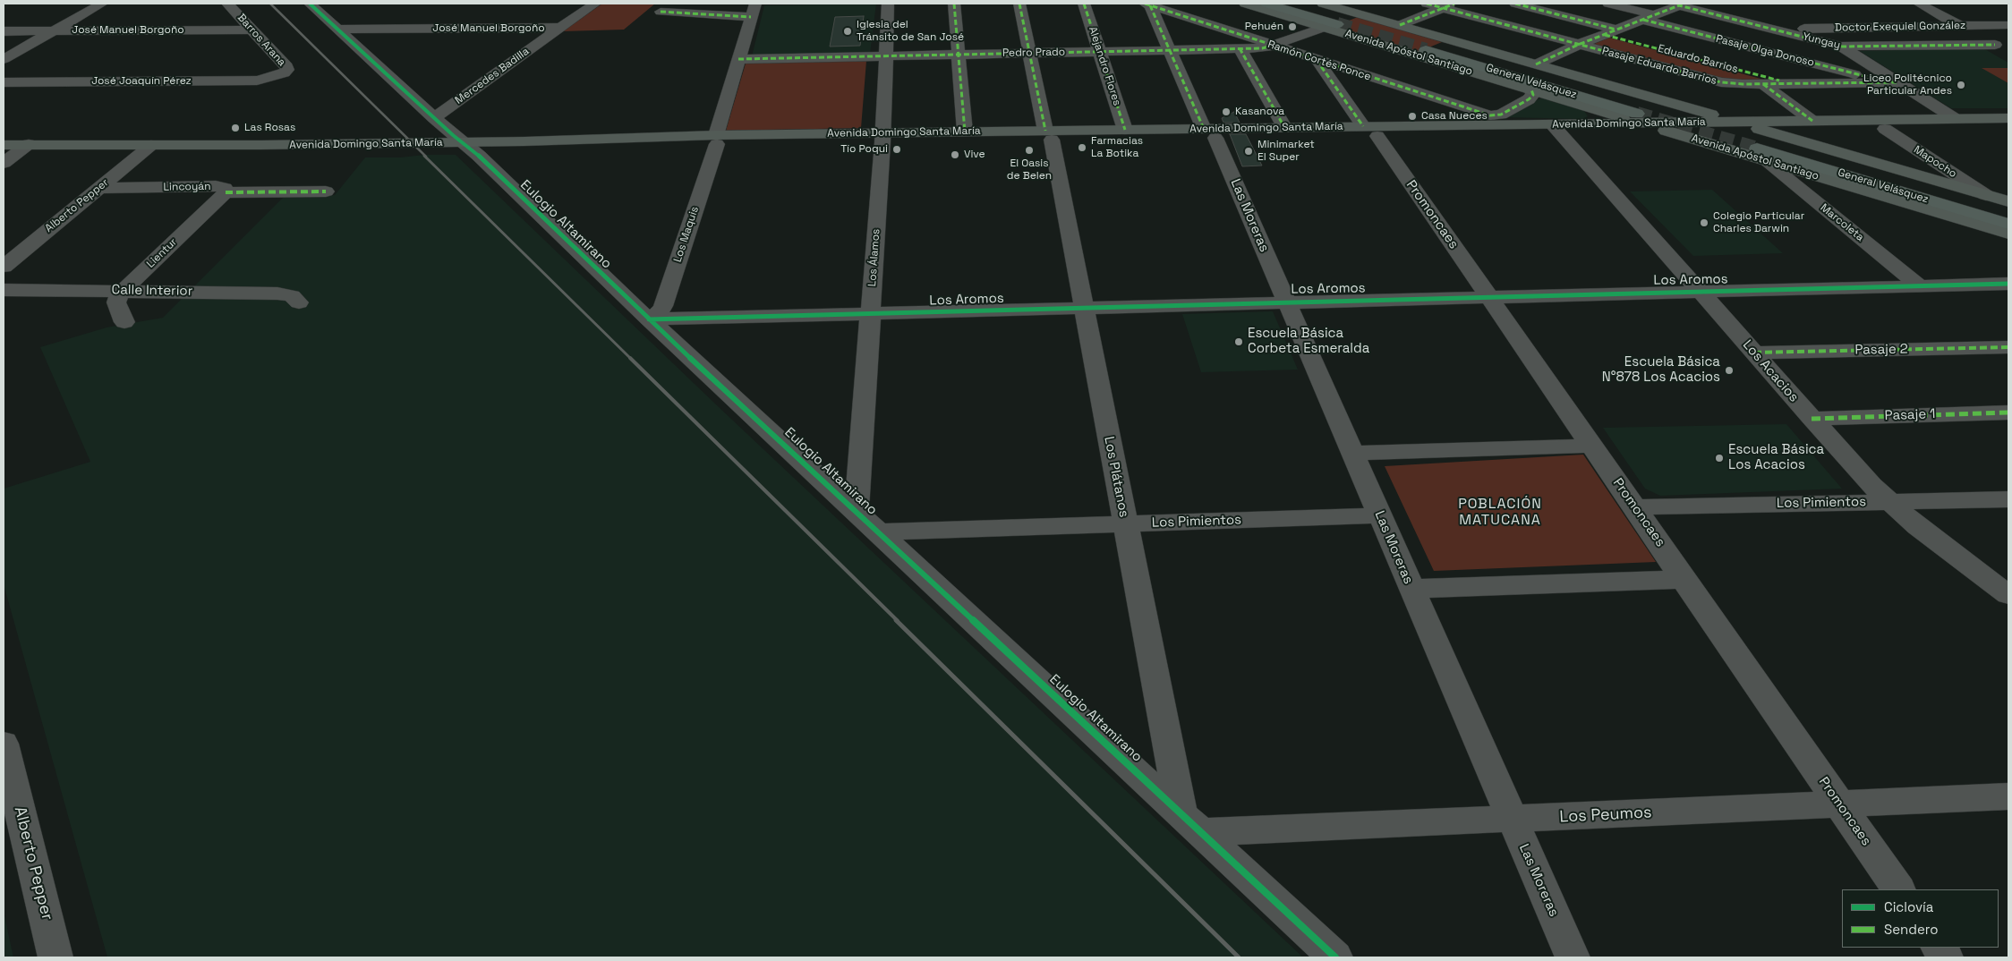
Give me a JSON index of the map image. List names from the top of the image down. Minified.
{"streets":{"highway":["General Velásquez"],"main road":["Avenida Apóstol Santiago","Avenida Domingo Santa María"],"street":["Doctor Exequiel González","José Manuel Borgoño","Barros Arana","Yungay","Pasaje Olga Donoso","Pedro Prado","Eduardo Barrios","Ramón Cortés Ponce","Alejandro Flores","Pasaje Eduardo Barrios","Mercedes Badilla","José Joaquín Pérez","Mapocho","Lincoyán","Alberto Pepper","Promoncaes","Las Moreras","Marcoleta","Eulogio Altamirano","Los Maquis","Lientur","Los Álamos","Los Aromos","Calle Interior","Pasaje 2","Los Acacios","Pasaje 1","Los Plátanos","Los Pimientos","Los Peumos"]},"crossings":[["Doctor Exequiel González","Yungay"],["José Manuel Borgoño","Barros Arana"],["José Manuel Borgoño","Mercedes Badilla"],["José Manuel Borgoño","Eulogio Altamirano"],["Barros Arana","José Joaquín Pérez"],["Yungay","Pasaje Olga Donoso"],["Pasaje Olga Donoso","Pasaje Eduardo Barrios"],["Pedro Prado","Avenida Apóstol Santiago"],["Pedro Prado","Ramón Cortés Ponce"],["Pedro Prado","Alejandro Flores"],["Pedro Prado","Las Moreras"],["Pedro Prado","Los Maquis"],["Pedro Prado","Los Álamos"],["Pedro Prado","Los Plátanos"],["Avenida Apóstol Santiago","Ramón Cortés Ponce"],["Avenida Apóstol Santiago","General Velásquez"],["Avenida Apóstol Santiago","Avenida Domingo Santa María"],["Avenida Apóstol Santiago","Mapocho"],["Avenida Apóstol Santiago","Marcoleta"],["Eduardo Barrios","Pasaje Eduardo Barrios"],["Ramón Cortés Ponce","Promoncaes"],["Ramón Cortés Ponce","Las Moreras"],["Alejandro Flores","Avenida Domingo Santa María"],["Mercedes Badilla","Eulogio Altamirano"],["General Velásquez","Avenida Domingo Santa María"],["General Velásquez","Marcoleta"],["Avenida Domingo Santa María","Mapocho"],["Avenida Domingo Santa María","Alberto Pepper"],["Avenida Domingo Santa María","Promoncaes"],["Avenida Domingo Santa María","Las Moreras"],["Avenida Domingo Santa María","Marcoleta"],["Avenida Domingo Santa María","Eulogio Altamirano"],["Avenida Domingo Santa María","Los Maquis"],["Avenida Domingo Santa María","Los Álamos"],["Avenida Domingo Santa María","Los Acacios"],["Avenida Domingo Santa María","Los Plátanos"],["Lincoyán","Alberto Pepper"],["Lincoyán","Lientur"],["Promoncaes","Los Aromos"],["Promoncaes","Los Pimientos"],["Promoncaes","Los Peumos"],["Las Moreras","Los Aromos"],["Las Moreras","Los Pimientos"],["Las Moreras","Los Peumos"],["Marcoleta","Los Aromos"],["Eulogio Altamirano","Los Maquis"],["Eulogio Altamirano","Los Álamos"],["Eulogio Altamirano","Los Aromos"],["Eulogio Altamirano","Los Plátanos"],["Eulogio Altamirano","Los Pimientos"],["Eulogio Altamirano","Los Peumos"],["Los Maquis","Los Aromos"],["Lientur","Calle Interior"],["Los Álamos","Los Aromos"],["Los Aromos","Los Acacios"],["Los Aromos","Los Plátanos"],["Pasaje 2","Los Acacios"],["Los Acacios","Pasaje 1"],["Los Acacios","Los Pimientos"],["Los Plátanos","Los Pimientos"],["Los Plátanos","Los Peumos"]],"districts":["POBLACIÓN MATUCANA"],"places":["Pehuén","Iglesia del Tránsito de San José","Liceo Politécnico Particular Andes","Kasanova","Casa Nueces","Las Rosas","Farmacias La Botika","Tío Poqui","El Oasis de Belen","Minimarket El Super","Vive","Colegio Particular Charles Darwin","Escuela Básica Corbeta Esmeralda","Escuela Básica N°878 Los Acacios","Escuela Básica Los Acacios"],"legend":["Ciclovía","Sendero"]}
